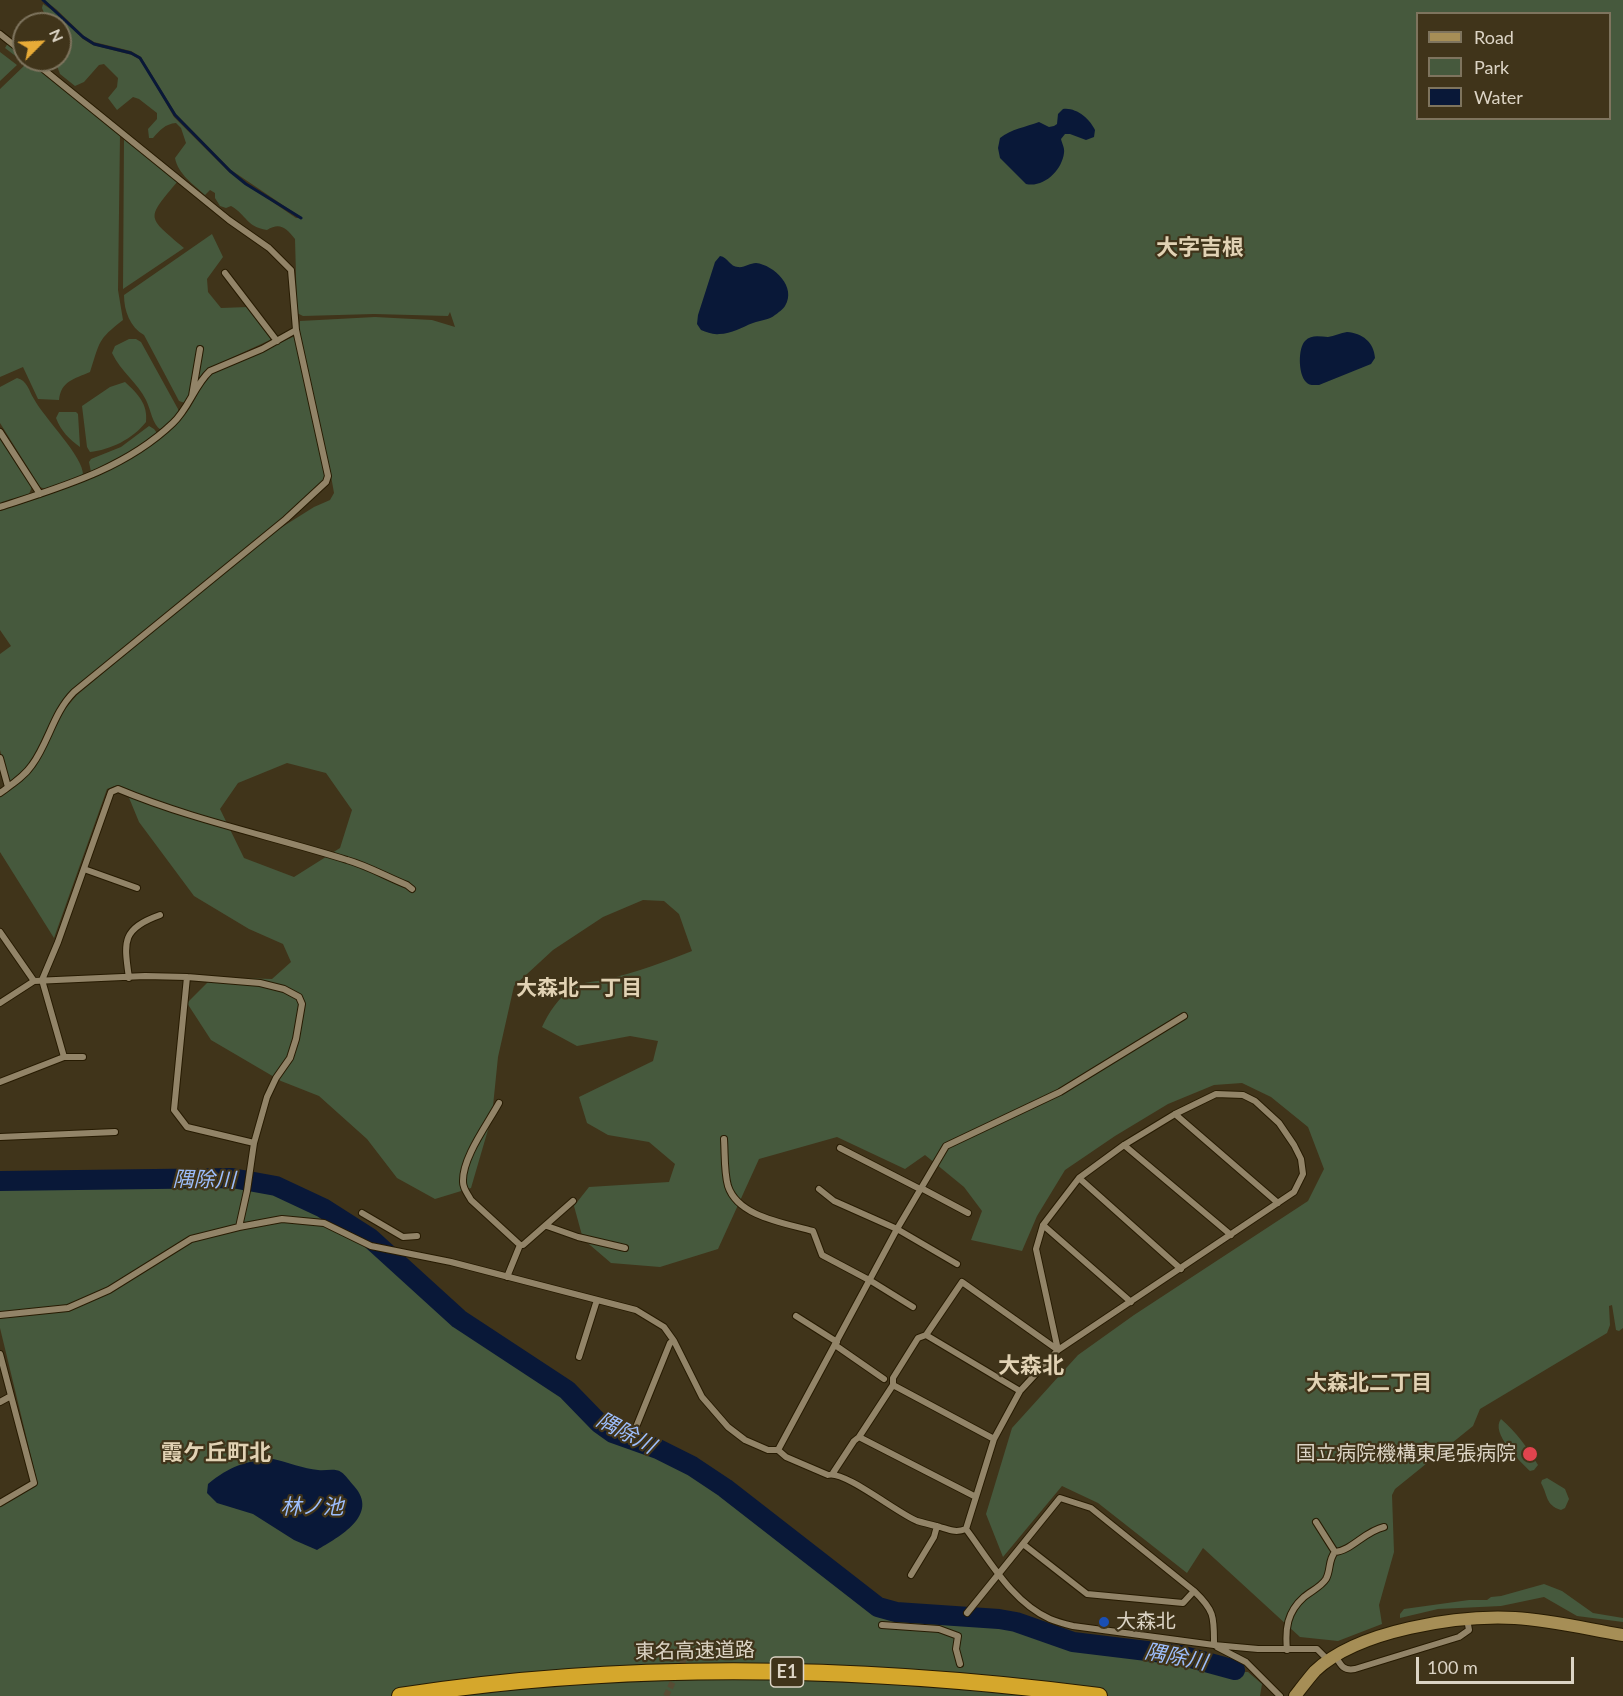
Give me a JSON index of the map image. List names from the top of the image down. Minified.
{"streets":{"highway":["東名高速道路","E1"]},"districts":["大字吉根","大森北一丁目","大森北","大森北二丁目","霞ケ丘町北"],"water":["隅除川","林ノ池"],"places":["国立病院機構東尾張病院","大森北"],"legend":["Road","Park","Water"],"scale_bar":"100 m","north":"top right"}
